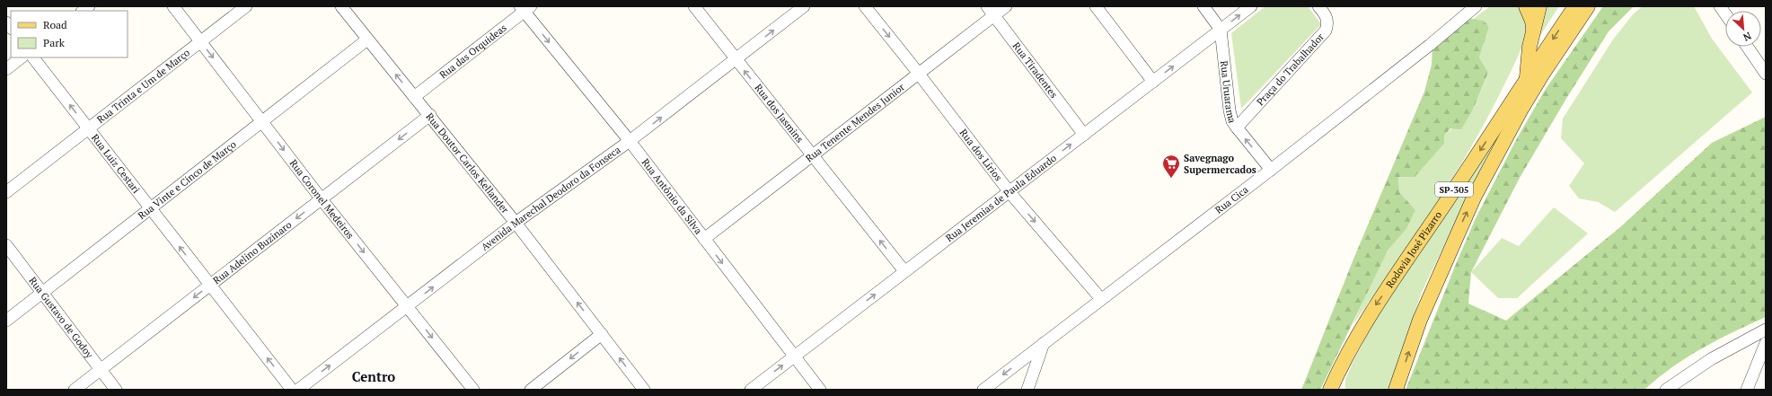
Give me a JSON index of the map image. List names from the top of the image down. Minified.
{"streets":{"main road":["SP-305","Rodovia José Pizarro"],"street":["Rua das Orquideas","Praça do Trabalhador","Rua Tiradentes","Rua Trinta e Um de Março","Rua Uruarama","Rua dos Jasmins","Rua Tenente Mendes Junior","Rua dos Lírios","Rua Doutor Carlos Kellander","Rua Luiz Cestari","Rua Vinte e Cinco de Março","Rua Antônio da Silva","Rua Jeremias de Paula Eduardo","Rua Coronel Medeiros","Avenida Marechal Deodoro da Fonseca","Rua Cica","Rua Adelino Buzinaro","Rua Gustavo de Godoy"]},"crossings":[["Rua das Orquideas","Rua Doutor Carlos Kellander"],["Rua das Orquideas","Rua Antônio da Silva"],["Praça do Trabalhador","Rua Uruarama"],["Rua Tiradentes","Rua Tenente Mendes Junior"],["Rua Tiradentes","Rua Jeremias de Paula Eduardo"],["Rua Trinta e Um de Março","Rua Luiz Cestari"],["Rua Trinta e Um de Março","Rua Coronel Medeiros"],["Rua Uruarama","Rua Jeremias de Paula Eduardo"],["Rua Uruarama","Rua Cica"],["Rua dos Jasmins","Rua Tenente Mendes Junior"],["Rua dos Jasmins","Rua Jeremias de Paula Eduardo"],["Rua dos Jasmins","Avenida Marechal Deodoro da Fonseca"],["Rua Tenente Mendes Junior","Rua dos Lírios"],["Rua Tenente Mendes Junior","Rua Antônio da Silva"],["Rua dos Lírios","Rua Jeremias de Paula Eduardo"],["Rua dos Lírios","Rua Cica"],["Rua Doutor Carlos Kellander","Rua Vinte e Cinco de Março"],["Rua Doutor Carlos Kellander","Avenida Marechal Deodoro da Fonseca"],["Rua Doutor Carlos Kellander","Rua Adelino Buzinaro"],["Rua Luiz Cestari","Rua Vinte e Cinco de Março"],["Rua Luiz Cestari","Rua Adelino Buzinaro"],["Rua Vinte e Cinco de Março","Rua Coronel Medeiros"],["Rua Vinte e Cinco de Março","Rua Gustavo de Godoy"],["Rua Antônio da Silva","Rua Jeremias de Paula Eduardo"],["Rua Antônio da Silva","Avenida Marechal Deodoro da Fonseca"],["Rua Coronel Medeiros","Avenida Marechal Deodoro da Fonseca"],["Rua Coronel Medeiros","Rua Adelino Buzinaro"],["Rua Adelino Buzinaro","Rua Gustavo de Godoy"]],"one_way":["Rua dos Jasmins","Rua dos Lírios","Rua Doutor Carlos Kellander","Rua Luiz Cestari","Rua Antônio da Silva","Rua Jeremias de Paula Eduardo","Rua Coronel Medeiros","Avenida Marechal Deodoro da Fonseca","Rua Adelino Buzinaro"],"districts":["Centro"],"places":{"supermarket":["Savegnago Supermercados"]},"legend":["Road","Park"],"north":"bottom right"}
